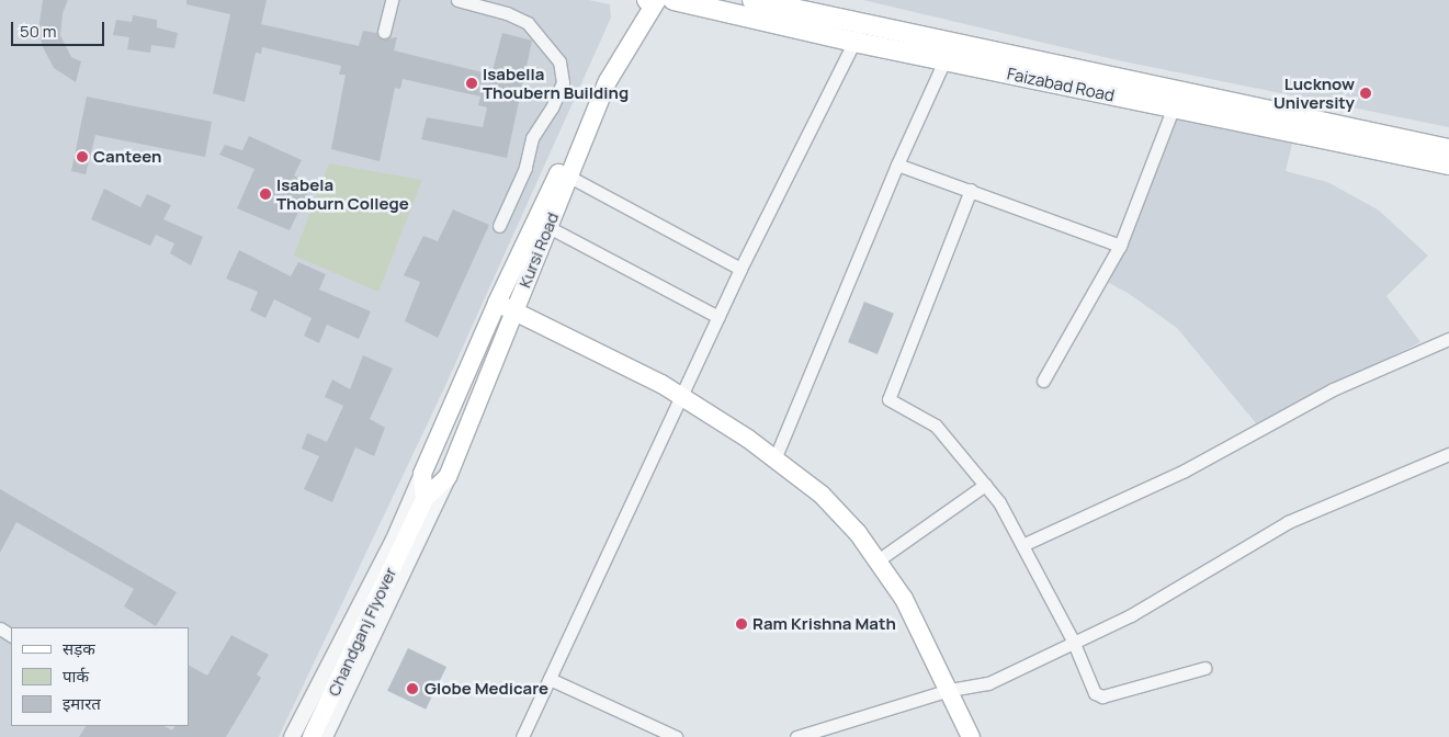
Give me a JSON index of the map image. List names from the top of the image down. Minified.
{"streets":{"main road":["Faizabad Road","Kursi Road","Chandganj Flyover"]},"crossings":[["Kursi Road","Chandganj Flyover"]],"places":["Isabella Thoubern Building","Lucknow University","Canteen","Isabela Thoburn College","Ram Krishna Math","Globe Medicare"],"legend":["सड़क","पार्क","इमारत"],"scale_bar":"50 m"}
